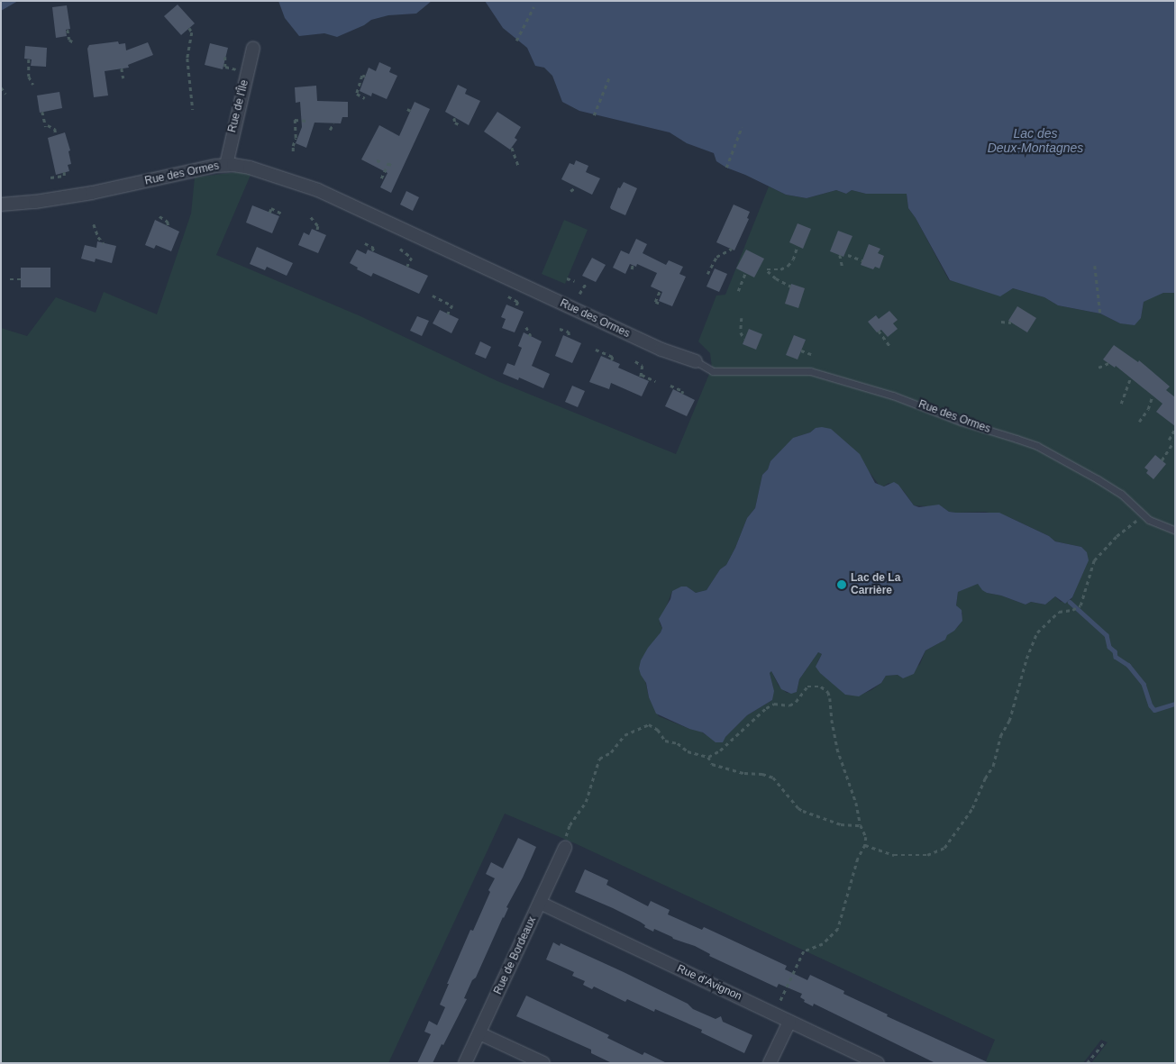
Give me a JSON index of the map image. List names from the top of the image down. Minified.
{"streets":{"street":["Rue de l'Île","Rue des Ormes","Rue de Bordeaux","Rue d'Avignon"]},"crossings":[["Rue de l'Île","Rue des Ormes"],["Rue de Bordeaux","Rue d'Avignon"]],"water":["Lac des Deux-Montagnes"],"places":["Lac de La Carrière"]}
